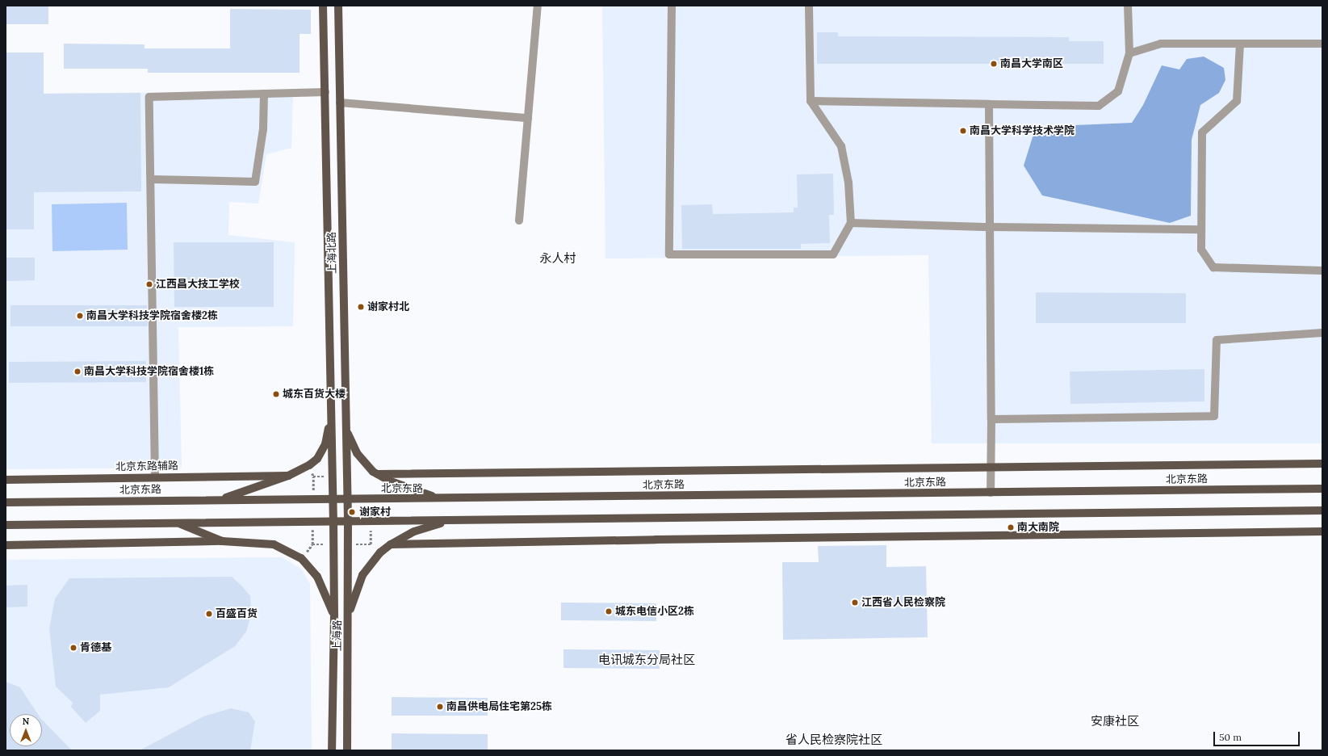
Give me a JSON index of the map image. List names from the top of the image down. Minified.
{"streets":{"main road":["上海北路","北京东路辅路","北京东路","上海路"]},"crossings":[["上海北路","北京东路"],["上海北路","上海路"],["北京东路","上海路"]],"districts":["永人村","电讯城东分局社区","安康社区","省人民检察院社区"],"places":["南昌大学南区","南昌大学科学技术学院","江西昌大技工学校","谢家村北","南昌大学科技学院宿舍楼2栋","南昌大学科技学院宿舍楼1栋","城东百货大楼","谢家村","南大南院","江西省人民检察院","城东电信小区2栋","百盛百货","肯德基","南昌供电局住宅第25栋"],"scale_bar":"50 m","north":"top"}
